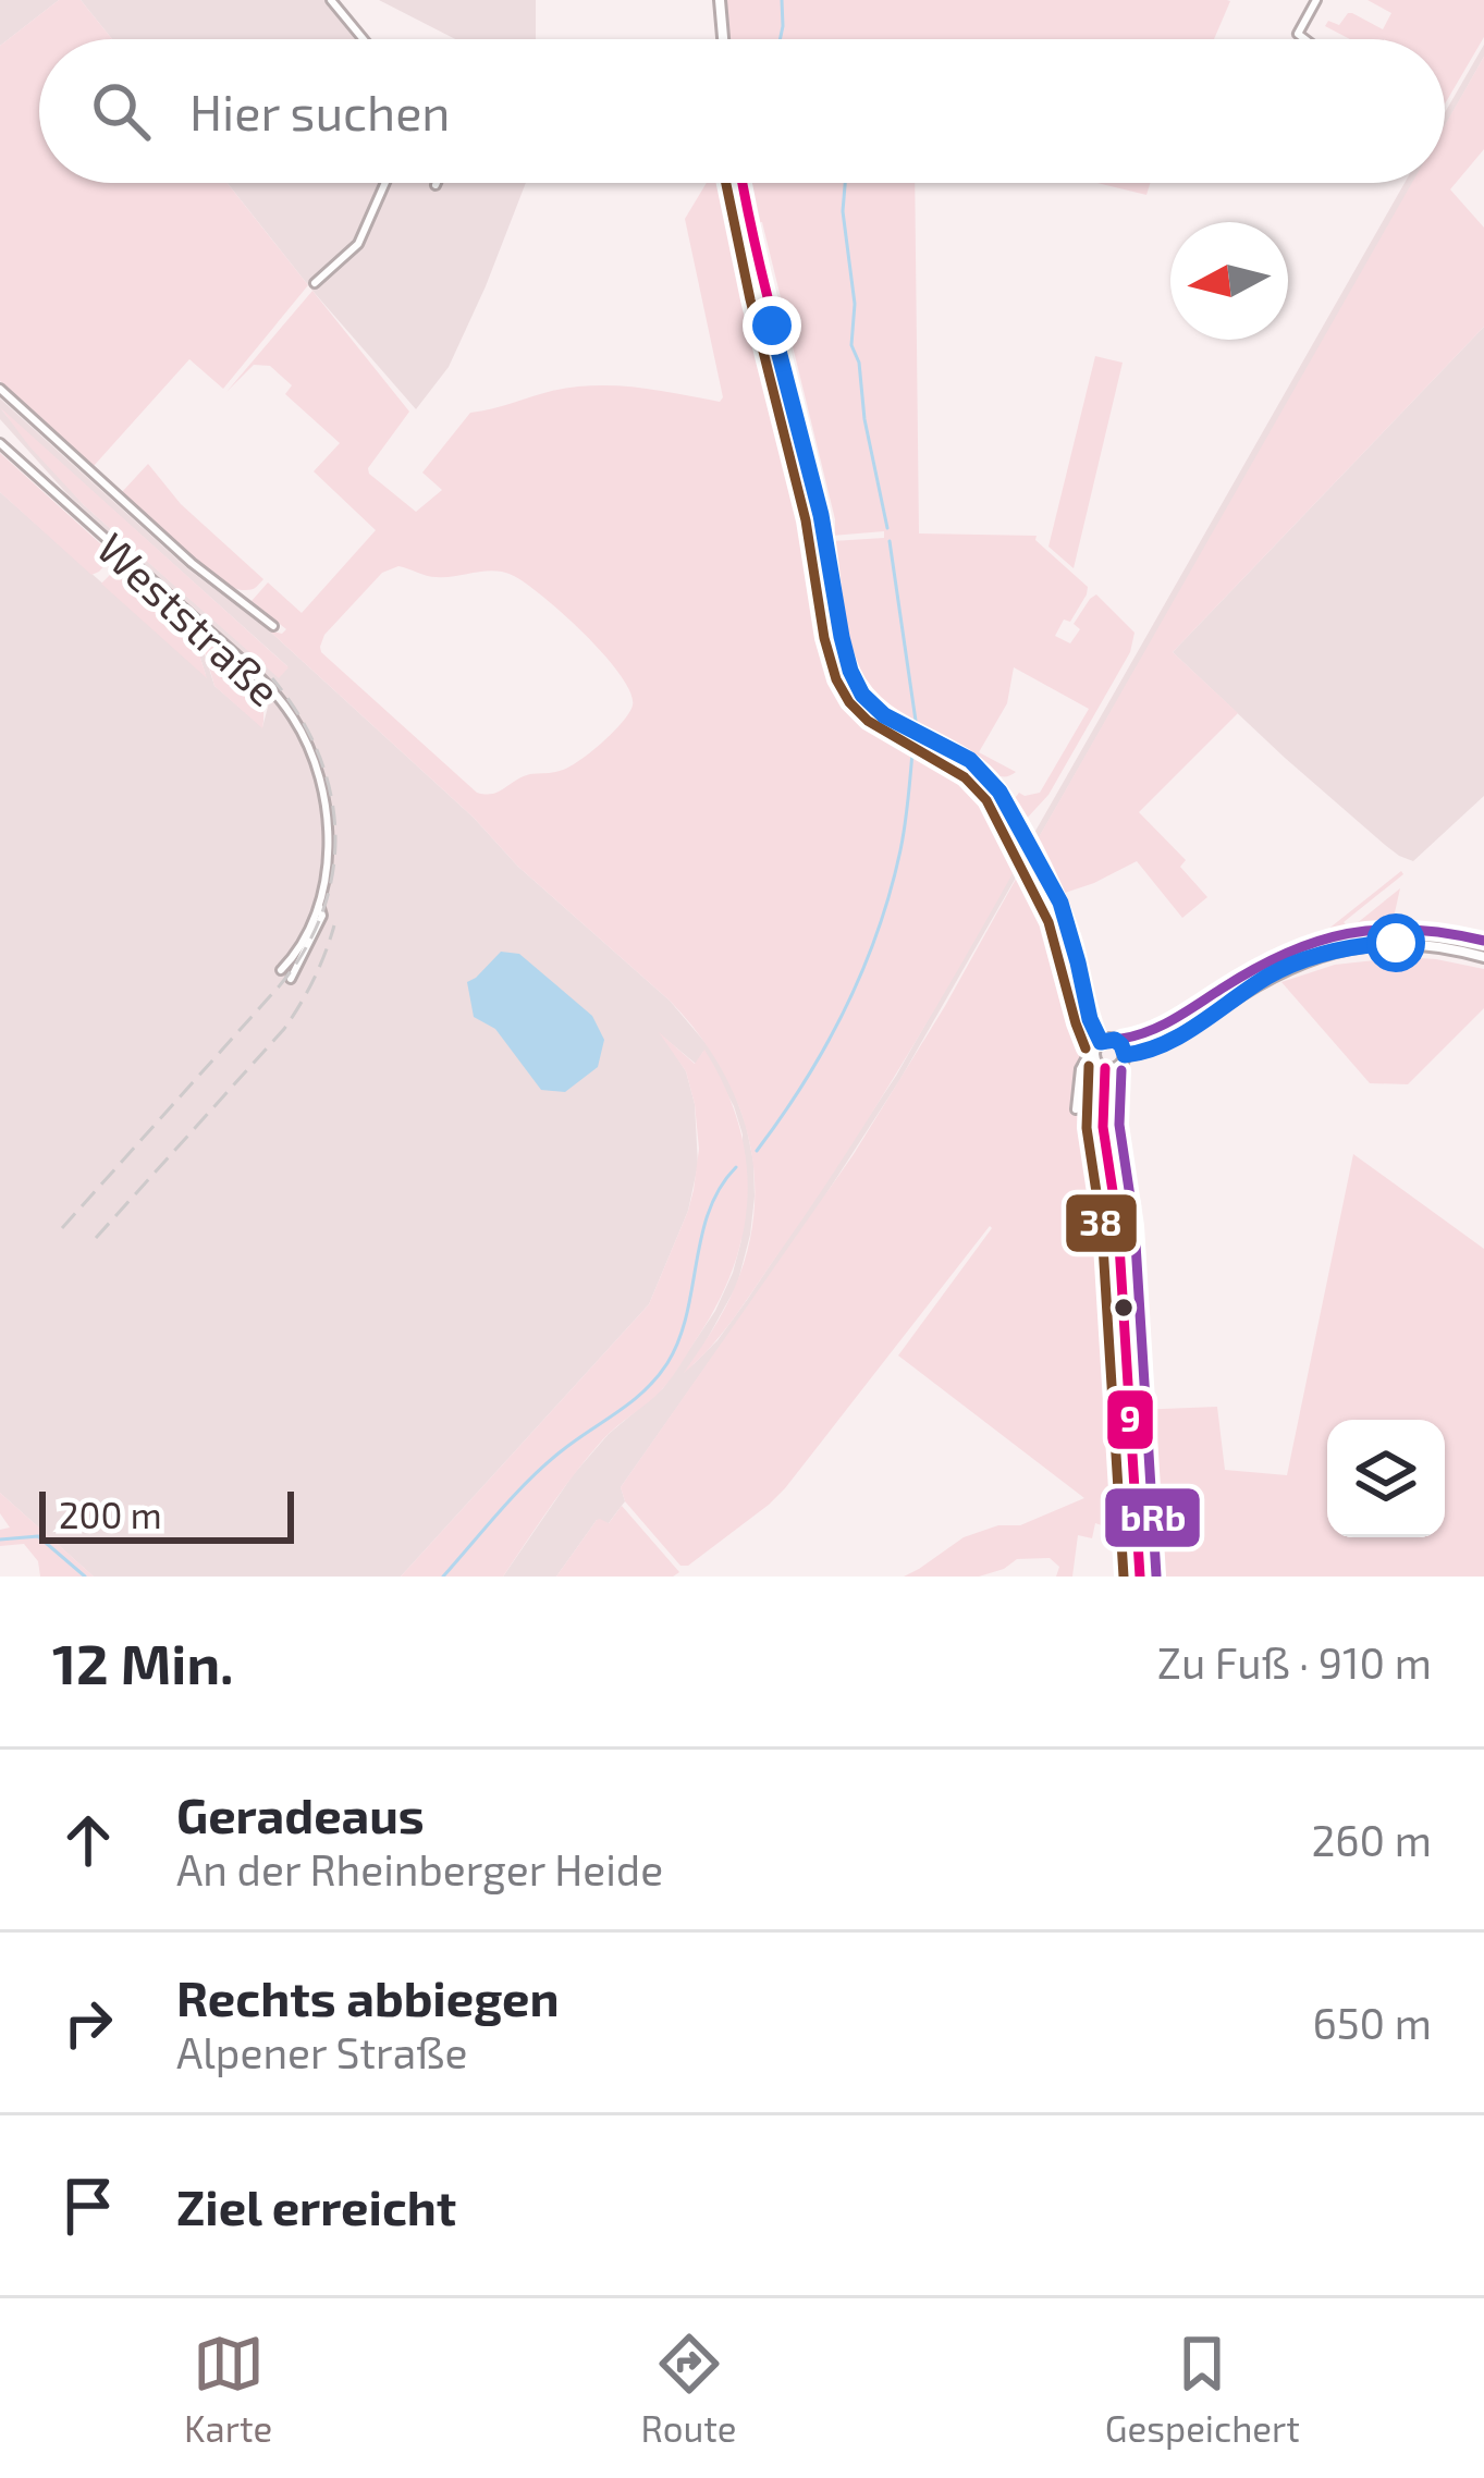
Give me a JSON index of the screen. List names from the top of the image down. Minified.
{"streets":{"street":["Weststraße"]},"lines":["transit line 9","transit line 38","transit line bRb"],"scale_bar":"200 m","north":"left","page":{"search":"Hier suchen","scale":"200 m","heading":["12 Min.","Zu Fuß · 910 m"],"list":[["Geradeaus","An der Rheinberger Heide","260 m"],["Rechts abbiegen","Alpener Straße","650 m"],"Ziel erreicht"],"nav":["Karte","Route","Gespeichert"]}}
